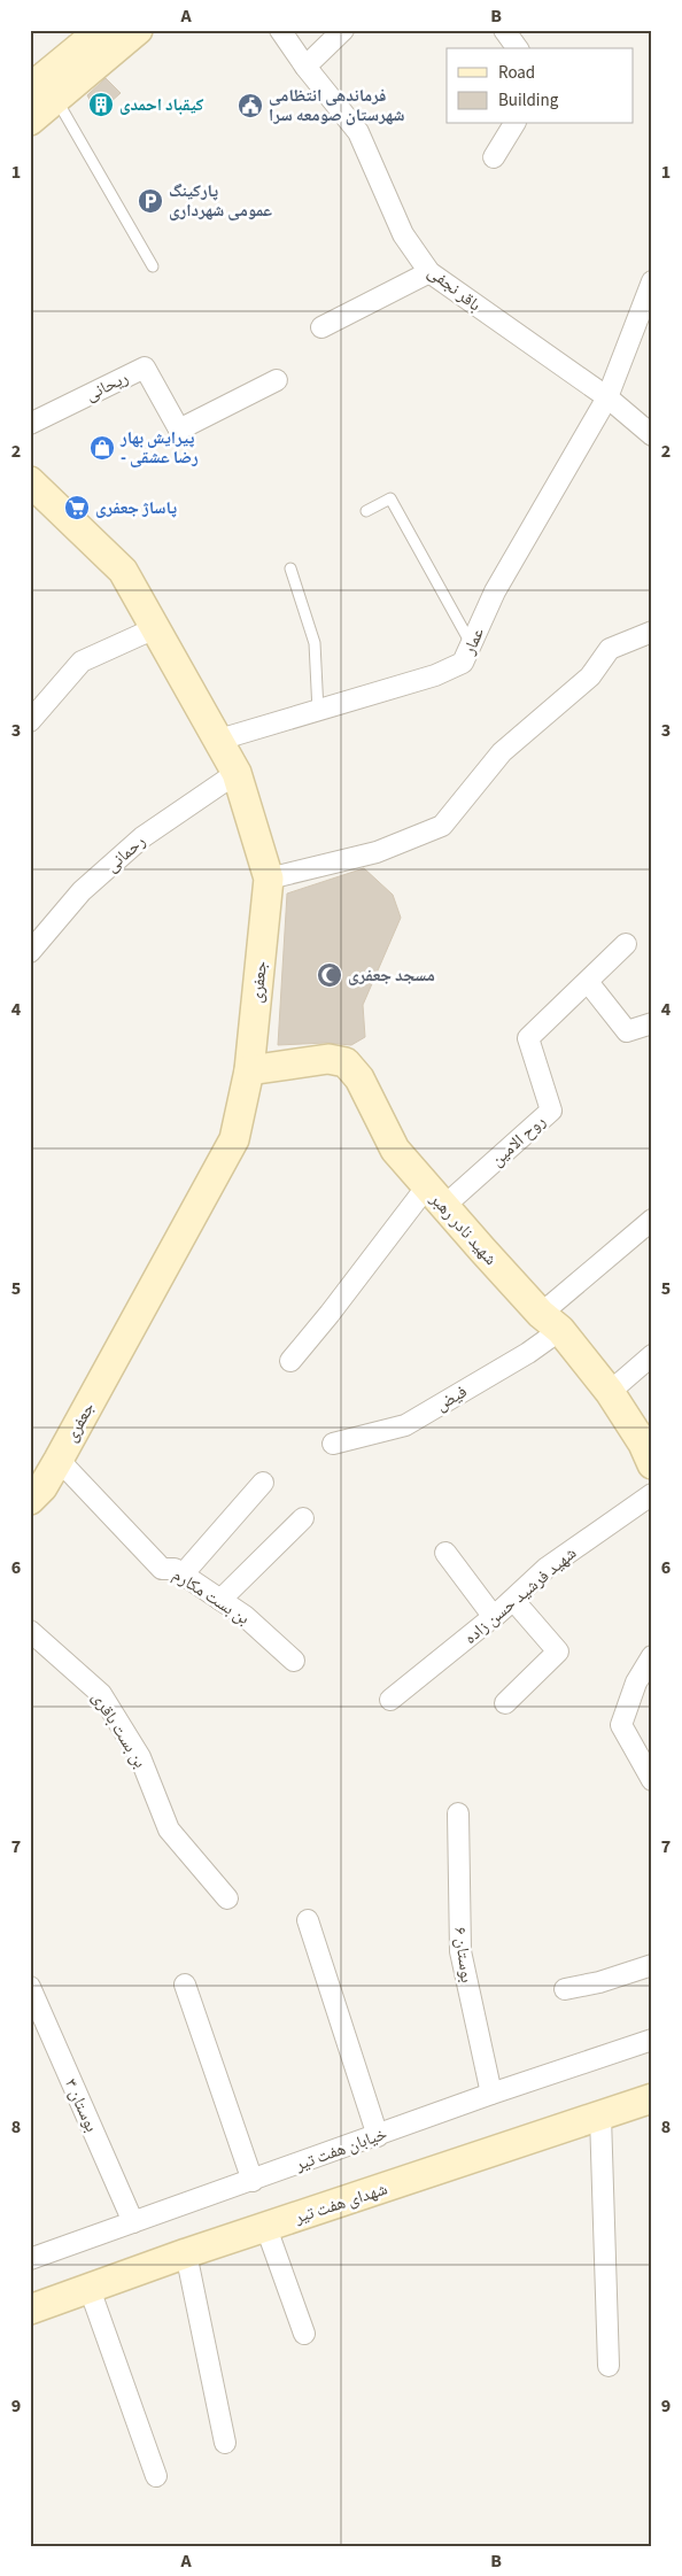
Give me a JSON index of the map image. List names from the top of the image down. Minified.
{"streets":{"main road":["جعفری","شهید نادر رهبر","شهدای هفت تیر"],"street":["باقر نجفی","ریحانی","عمار","رحمانی","روح الامین","فیض","شهید فرشید حسن زاده","بن بست مکارم","بن بست باقری","بوستان ۶","بوستان ۳","خیابان هفت تیر"]},"crossings":[["باقر نجفی","عمار"],["عمار","جعفری"],["رحمانی","جعفری"],["جعفری","شهید نادر رهبر"],["جعفری","بن بست مکارم"],["روح الامین","شهید نادر رهبر"],["شهید نادر رهبر","فیض"],["بوستان ۶","خیابان هفت تیر"],["بوستان ۳","خیابان هفت تیر"]],"places":{"building":["کیقباد احمدی"],"public building":["فرماندهی انتظامی شهرستان صومعه سرا"],"parking":["پارکینگ عمومی شهرداری"],"shop":["پیرایش بهار - رضا عشقی"],"supermarket":["پاساژ جعفری"],"mosque":["مسجد جعفری"]},"legend":["Road","Building"],"grid":{"columns":["A","B"],"rows":["1","2","3","4","5","6","7","8","9"]}}
